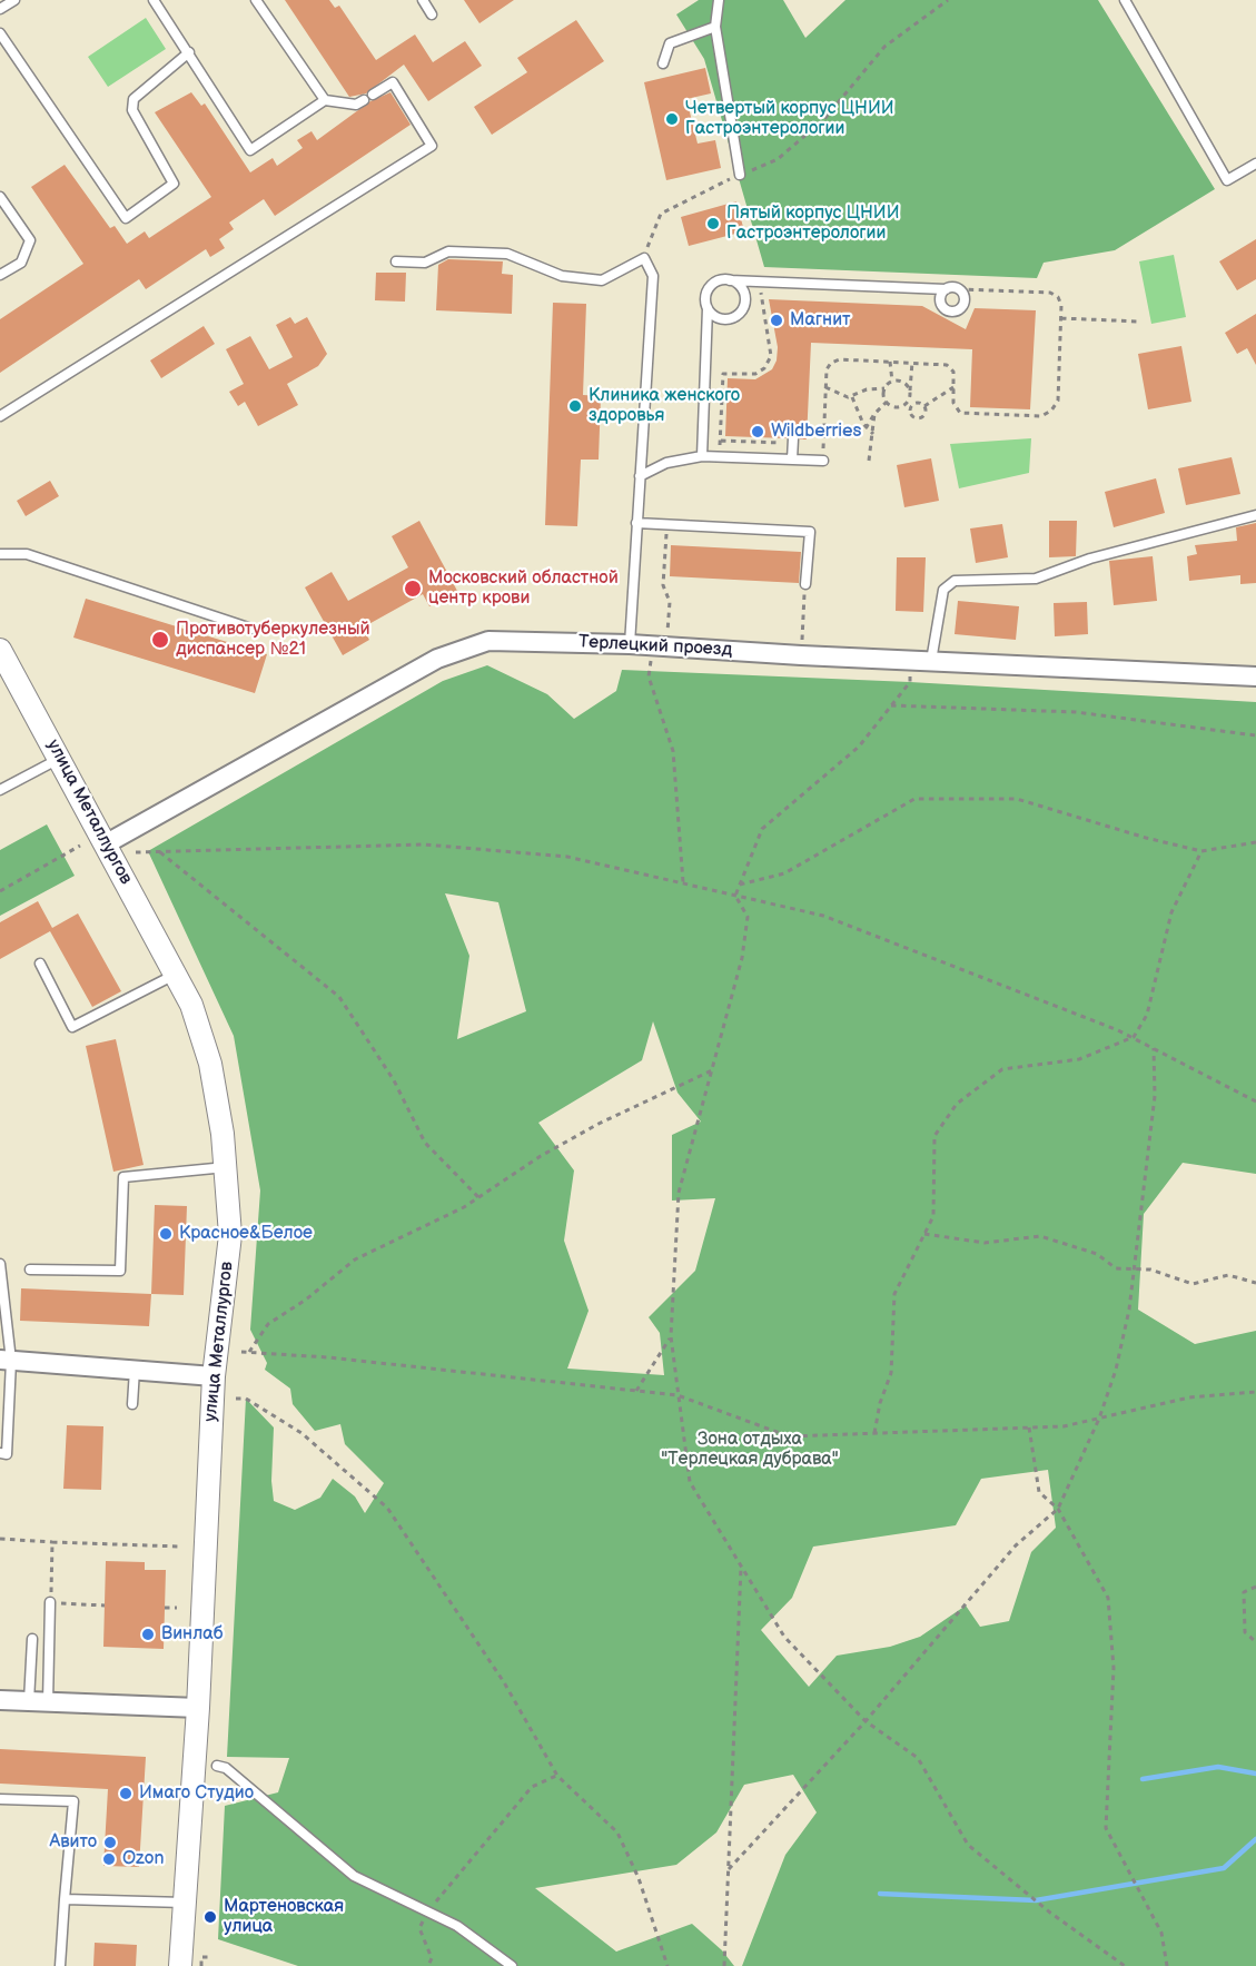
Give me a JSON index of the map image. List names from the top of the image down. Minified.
{"streets":{"street":["Терлецкий проезд","улица Металлургов"]},"crossings":[["Терлецкий проезд","улица Металлургов"]],"parks":["Зона отдыха \"Терлецкая дубрава\""],"places":["Четвертый корпус ЦНИИ Гастроэнтерологии","Пятый корпус ЦНИИ Гастроэнтерологии","Магнит","Клиника женского здоровья","Wildberries","Московский областной центр крови","Противотуберкулезный диспансер №21","Красное&Белое","Винлаб","Имаго Студио","Авито","Ozon","Мартеновская улица"]}
